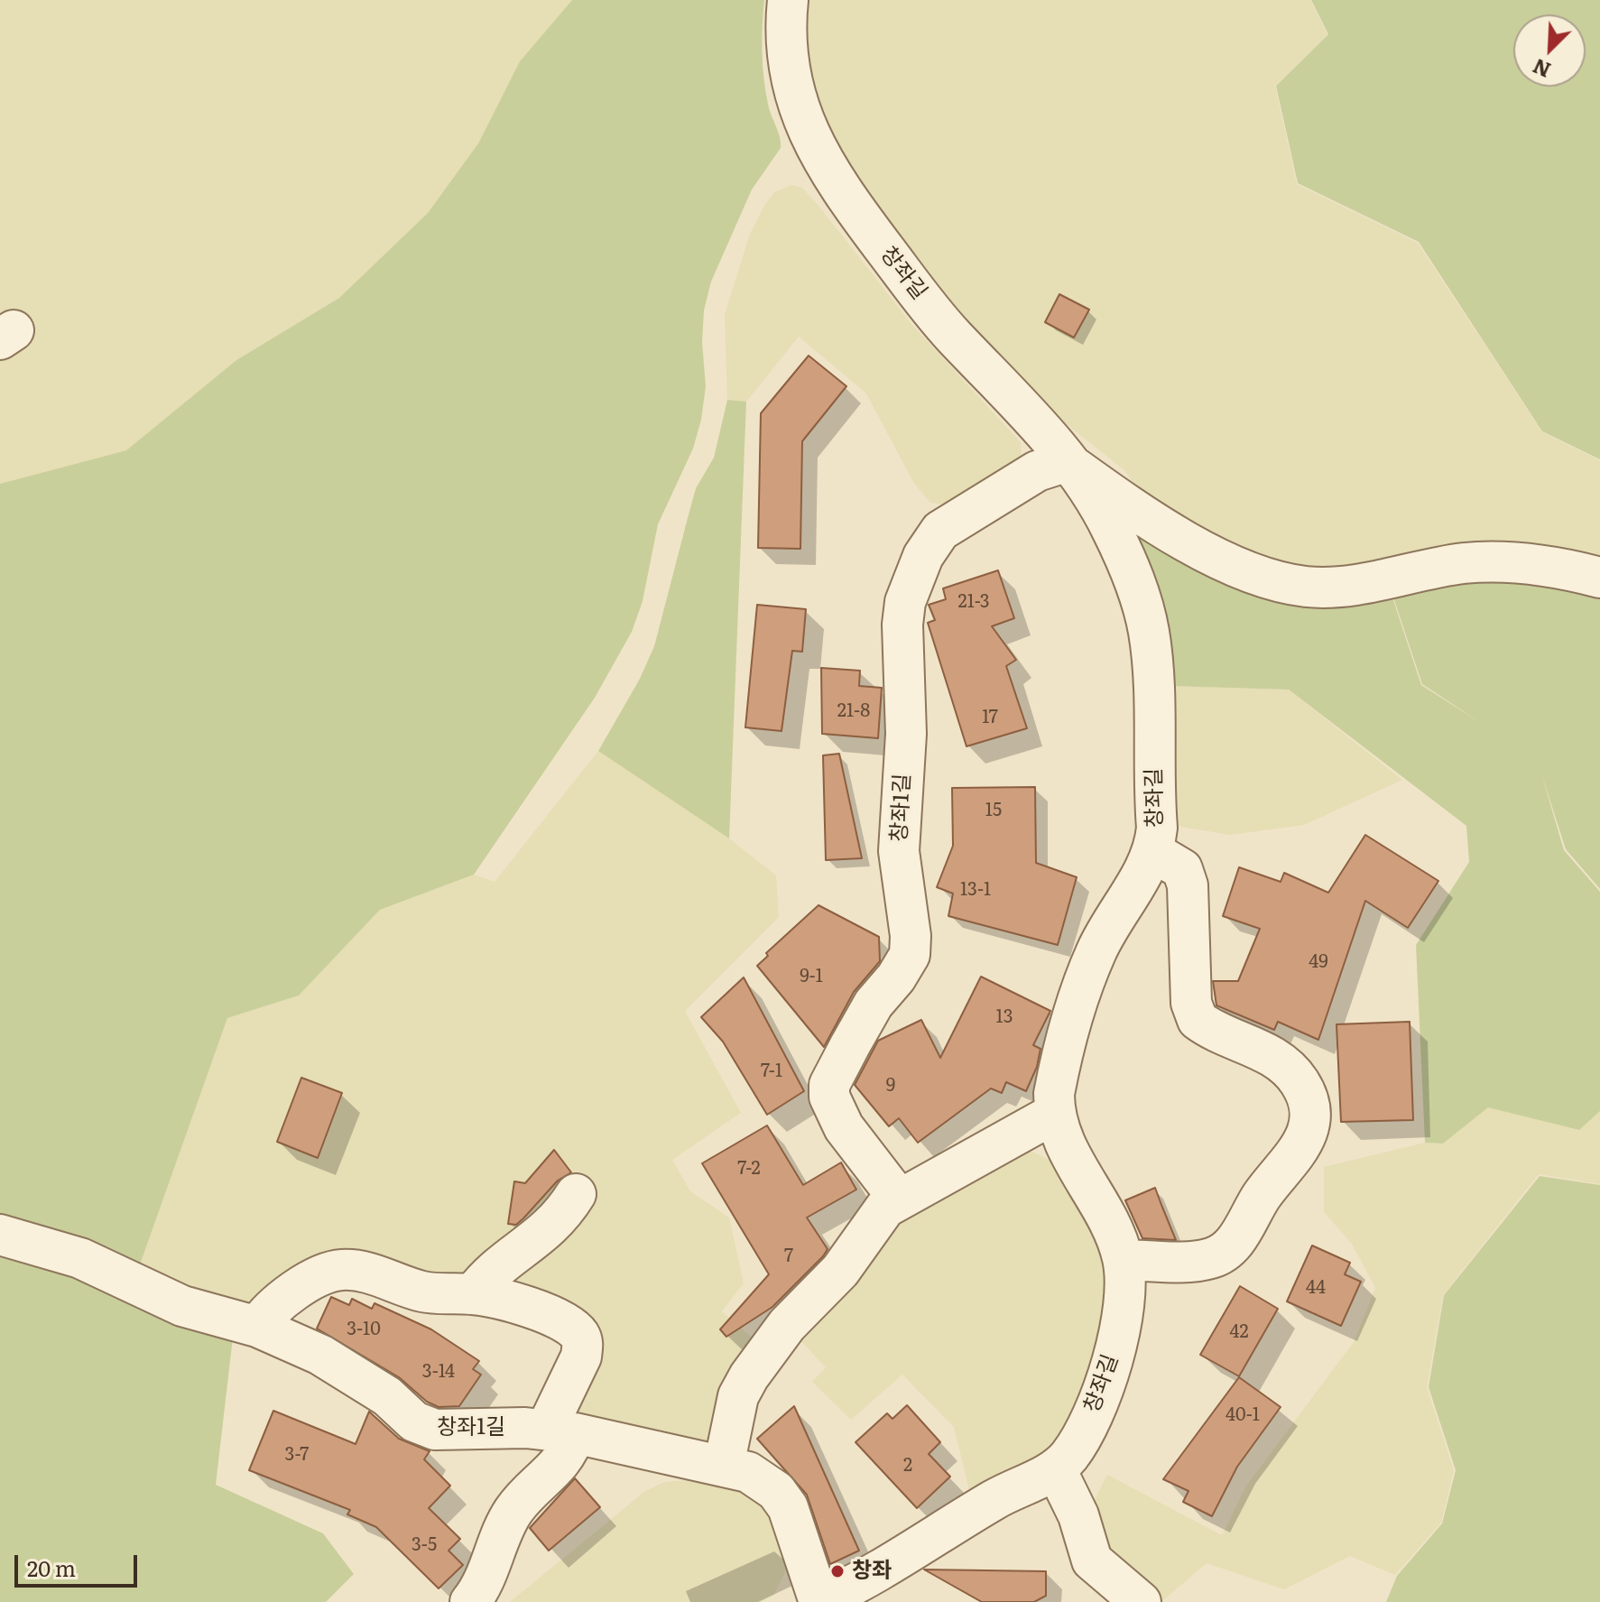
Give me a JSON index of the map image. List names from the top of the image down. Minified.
{"streets":{"street":["창좌길","창좌1길"]},"crossings":[["창좌길","창좌1길"]],"places":["창좌"],"house_numbers":["21-3","21-8","17","15","13-1","49","9-1","13","7-1","9","7-2","7","44","3-10","42","3-14","40-1","3-7","2","3-5"],"scale_bar":"20 m","north":"bottom left"}
